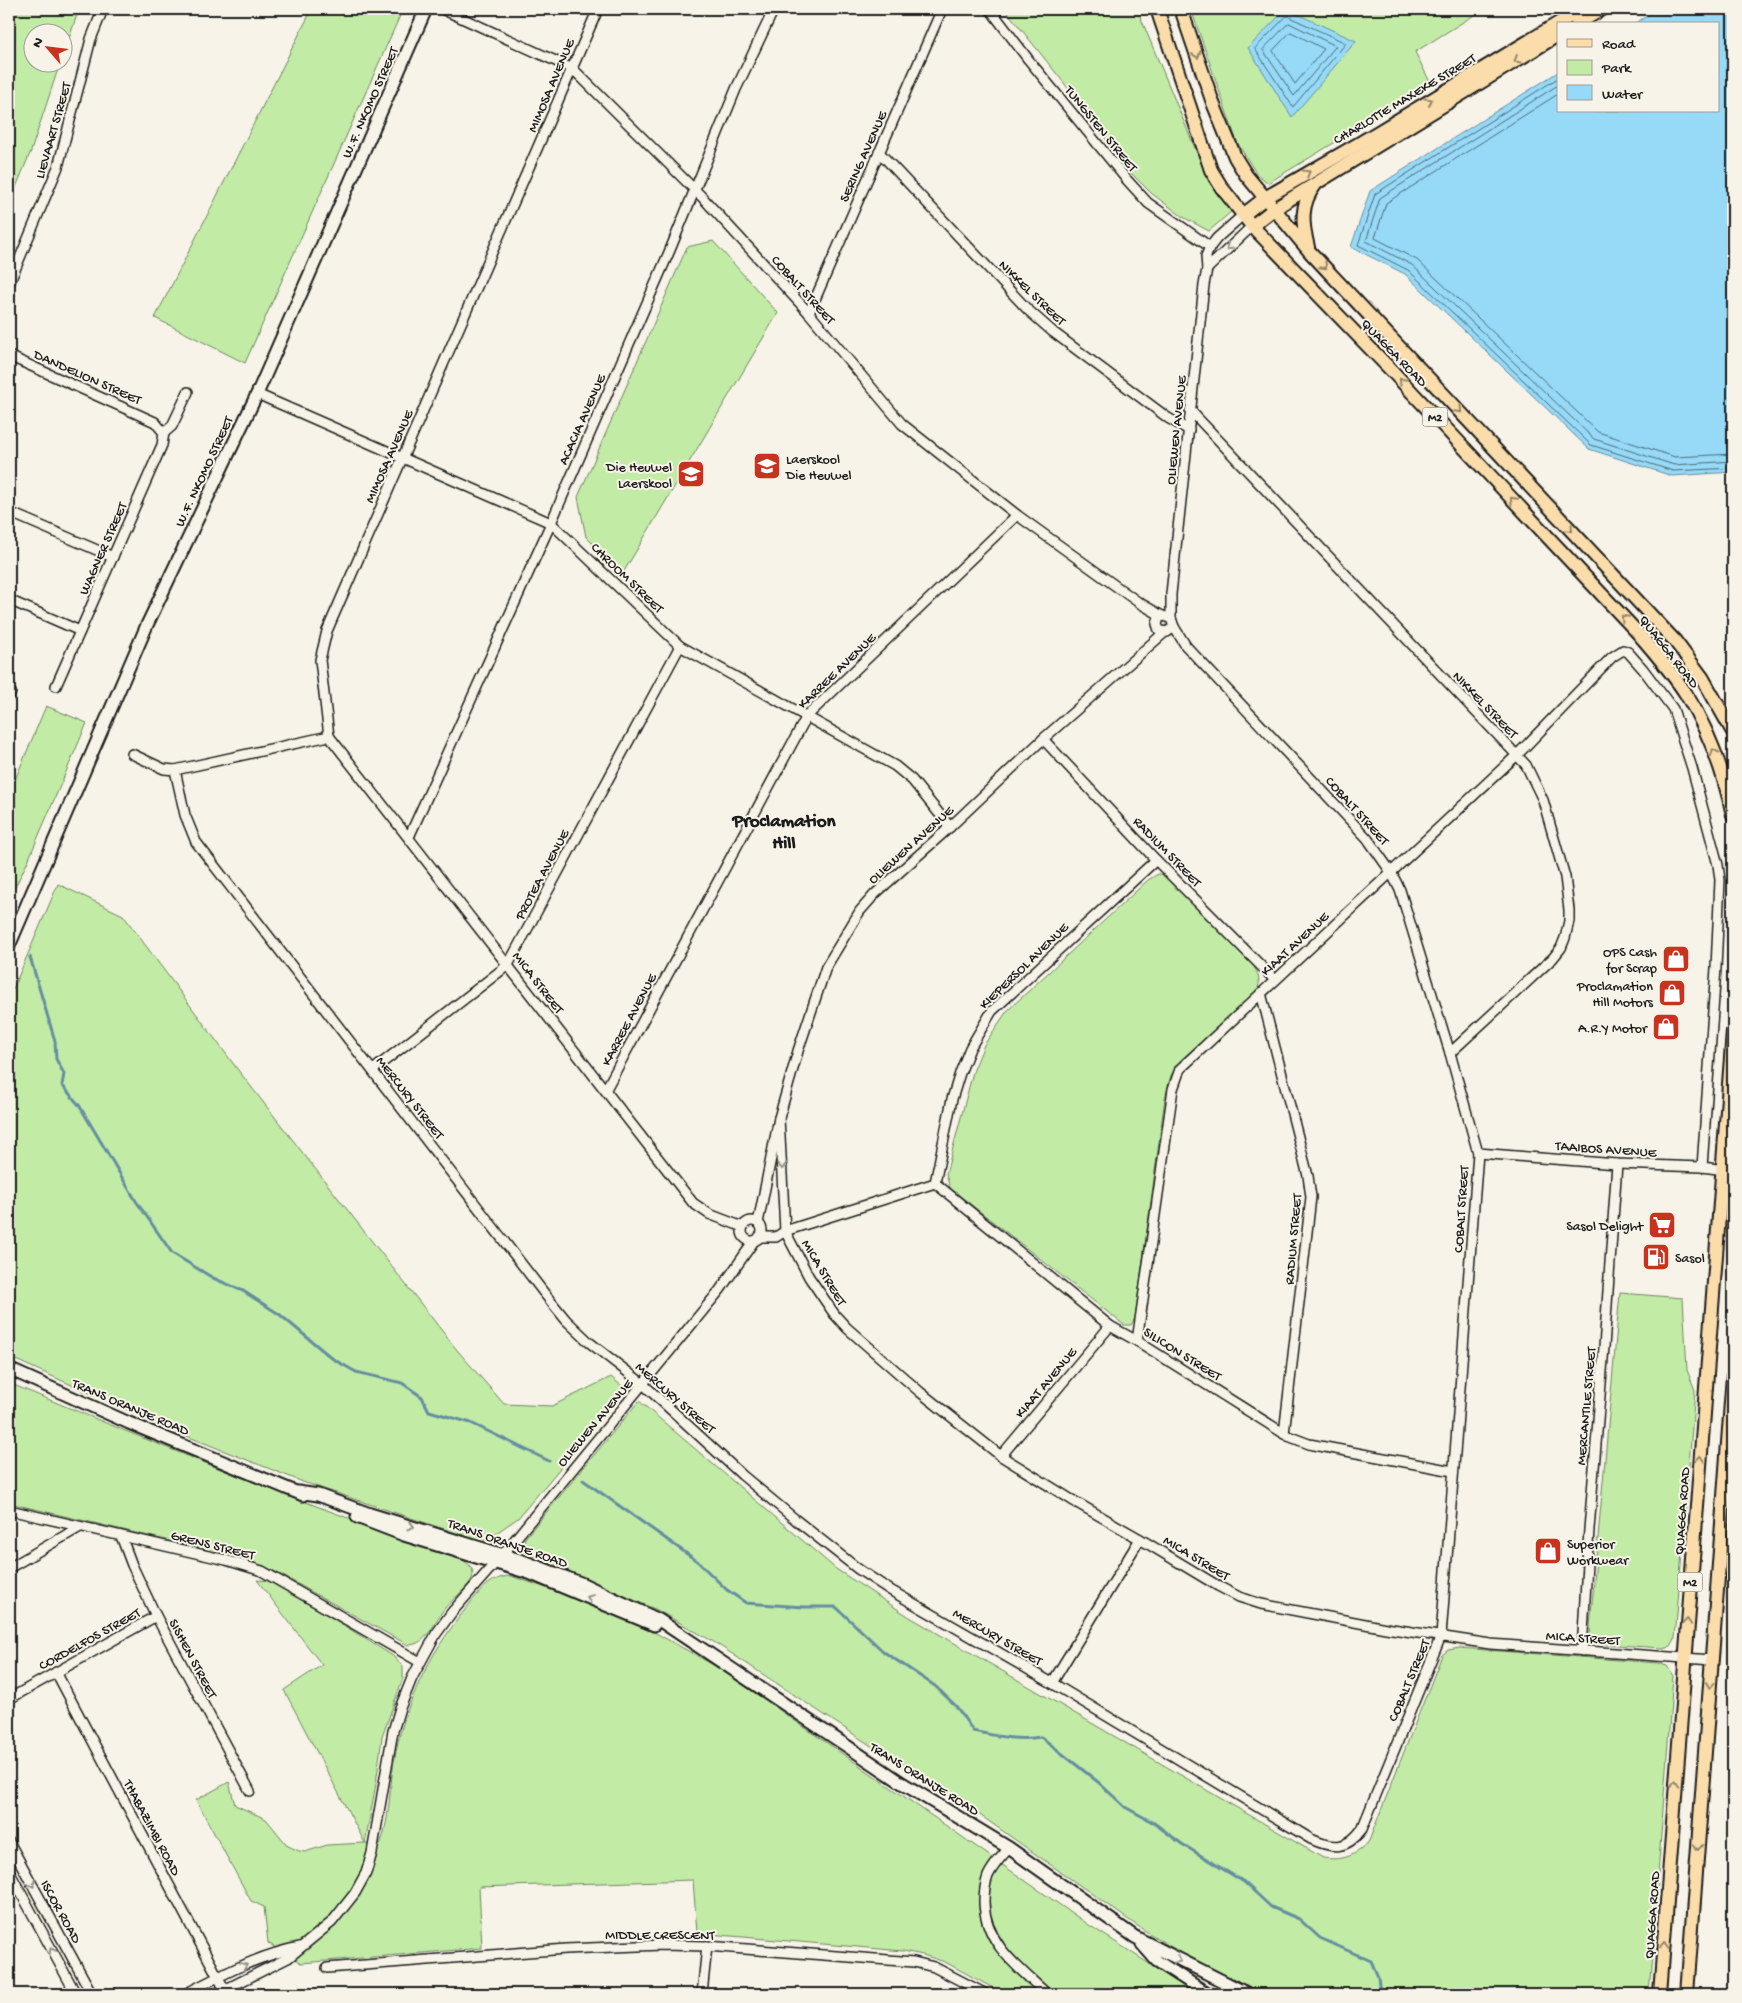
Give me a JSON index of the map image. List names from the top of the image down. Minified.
{"streets":{"main road":["CHARLOTTE MAXEKE STREET","W.F. NKOMO STREET","QUAGGA ROAD","M2","TRANS ORANJE ROAD"],"street":["MIMOSA AVENUE","TUNGSTEN STREET","LIEVAART STREET","SERING AVENUE","COBALT STREET","NIKKEL STREET","DANDELION STREET","ACACIA AVENUE","OLIEWEN AVENUE","WAGNER STREET","CHROOM STREET","KARREE AVENUE","RADIUM STREET","PROTEA AVENUE","KIAAT AVENUE","KIEPERSOL AVENUE","MICA STREET","MERCURY STREET","TAAIBOS AVENUE","SILICON STREET","MERCANTILE STREET","GRENS STREET","CORDELFOS STREET","SISHEN STREET","THABAZIMBI ROAD","ISCOR ROAD","MIDDLE CRESCENT"]},"crossings":[["MIMOSA AVENUE","COBALT STREET"],["MIMOSA AVENUE","CHROOM STREET"],["MIMOSA AVENUE","MICA STREET"],["CHARLOTTE MAXEKE STREET","QUAGGA ROAD"],["W.F. NKOMO STREET","CHROOM STREET"],["TUNGSTEN STREET","OLIEWEN AVENUE"],["SERING AVENUE","COBALT STREET"],["SERING AVENUE","NIKKEL STREET"],["COBALT STREET","NIKKEL STREET"],["COBALT STREET","ACACIA AVENUE"],["COBALT STREET","OLIEWEN AVENUE"],["COBALT STREET","KARREE AVENUE"],["COBALT STREET","KIAAT AVENUE"],["COBALT STREET","MICA STREET"],["COBALT STREET","MERCURY STREET"],["COBALT STREET","TAAIBOS AVENUE"],["COBALT STREET","SILICON STREET"],["NIKKEL STREET","OLIEWEN AVENUE"],["NIKKEL STREET","KIAAT AVENUE"],["QUAGGA ROAD","MICA STREET"],["QUAGGA ROAD","TAAIBOS AVENUE"],["DANDELION STREET","WAGNER STREET"],["M2","MICA STREET"],["ACACIA AVENUE","CHROOM STREET"],["ACACIA AVENUE","MICA STREET"],["OLIEWEN AVENUE","CHROOM STREET"],["OLIEWEN AVENUE","RADIUM STREET"],["OLIEWEN AVENUE","MICA STREET"],["OLIEWEN AVENUE","MERCURY STREET"],["OLIEWEN AVENUE","TRANS ORANJE ROAD"],["CHROOM STREET","KARREE AVENUE"],["CHROOM STREET","PROTEA AVENUE"],["KARREE AVENUE","MICA STREET"],["RADIUM STREET","KIAAT AVENUE"],["RADIUM STREET","KIEPERSOL AVENUE"],["RADIUM STREET","SILICON STREET"],["PROTEA AVENUE","MICA STREET"],["PROTEA AVENUE","MERCURY STREET"],["KIAAT AVENUE","MICA STREET"],["KIAAT AVENUE","TAAIBOS AVENUE"],["KIAAT AVENUE","SILICON STREET"],["KIEPERSOL AVENUE","SILICON STREET"],["MICA STREET","MERCANTILE STREET"],["TAAIBOS AVENUE","MERCANTILE STREET"],["GRENS STREET","SISHEN STREET"],["CORDELFOS STREET","SISHEN STREET"],["CORDELFOS STREET","THABAZIMBI ROAD"]],"districts":["Proclamation Hill"],"places":{"school or university":["Laerskool Die Heuwel","Die Heuwel Laerskool"],"shop":["OPS Cash for Scrap","Proclamation Hill Motors","A.R.Y Motor","Superior Workwear"],"supermarket":["Sasol Delight"],"fuel station":["Sasol"]},"legend":["Road","Park","Water"],"north":"top left"}
